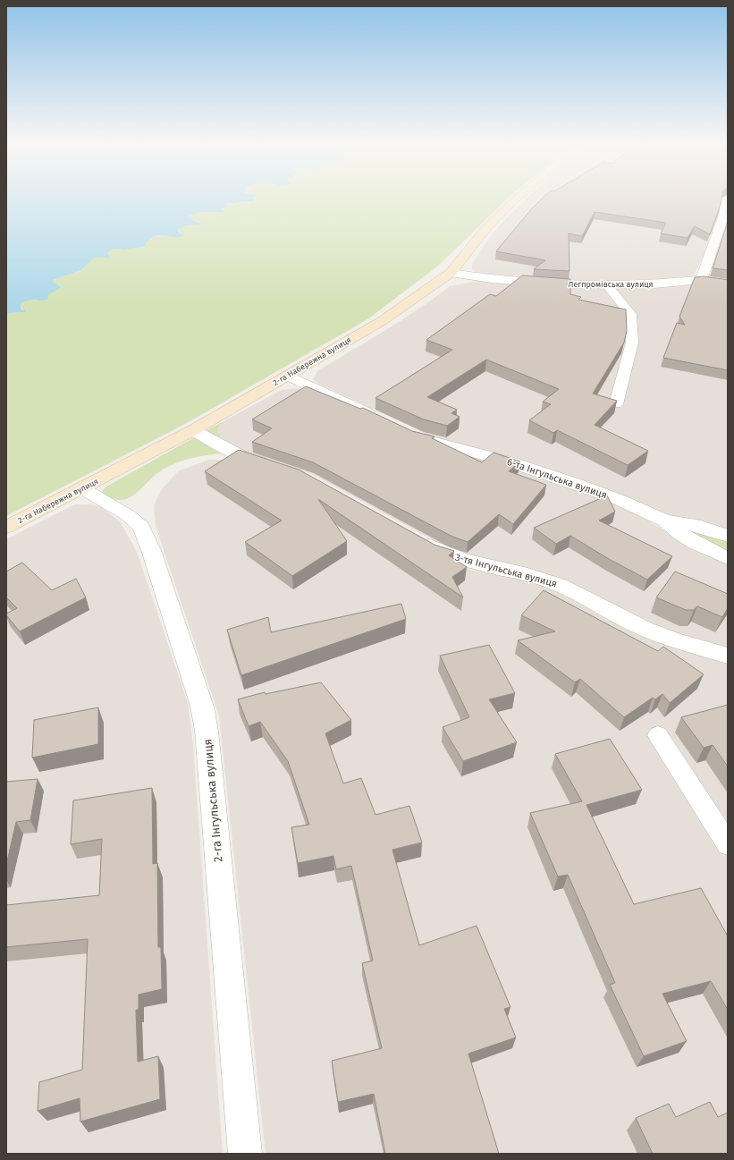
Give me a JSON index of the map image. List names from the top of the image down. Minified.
{"streets":{"main road":["2-га Набережна вулиця"],"street":["Легпромівська вулиця","6-та Інгульська вулиця","3-тя Інгульська вулиця","2-га Інгульська вулиця"]},"crossings":[["Легпромівська вулиця","2-га Набережна вулиця"],["2-га Набережна вулиця","2-га Інгульська вулиця"]]}
